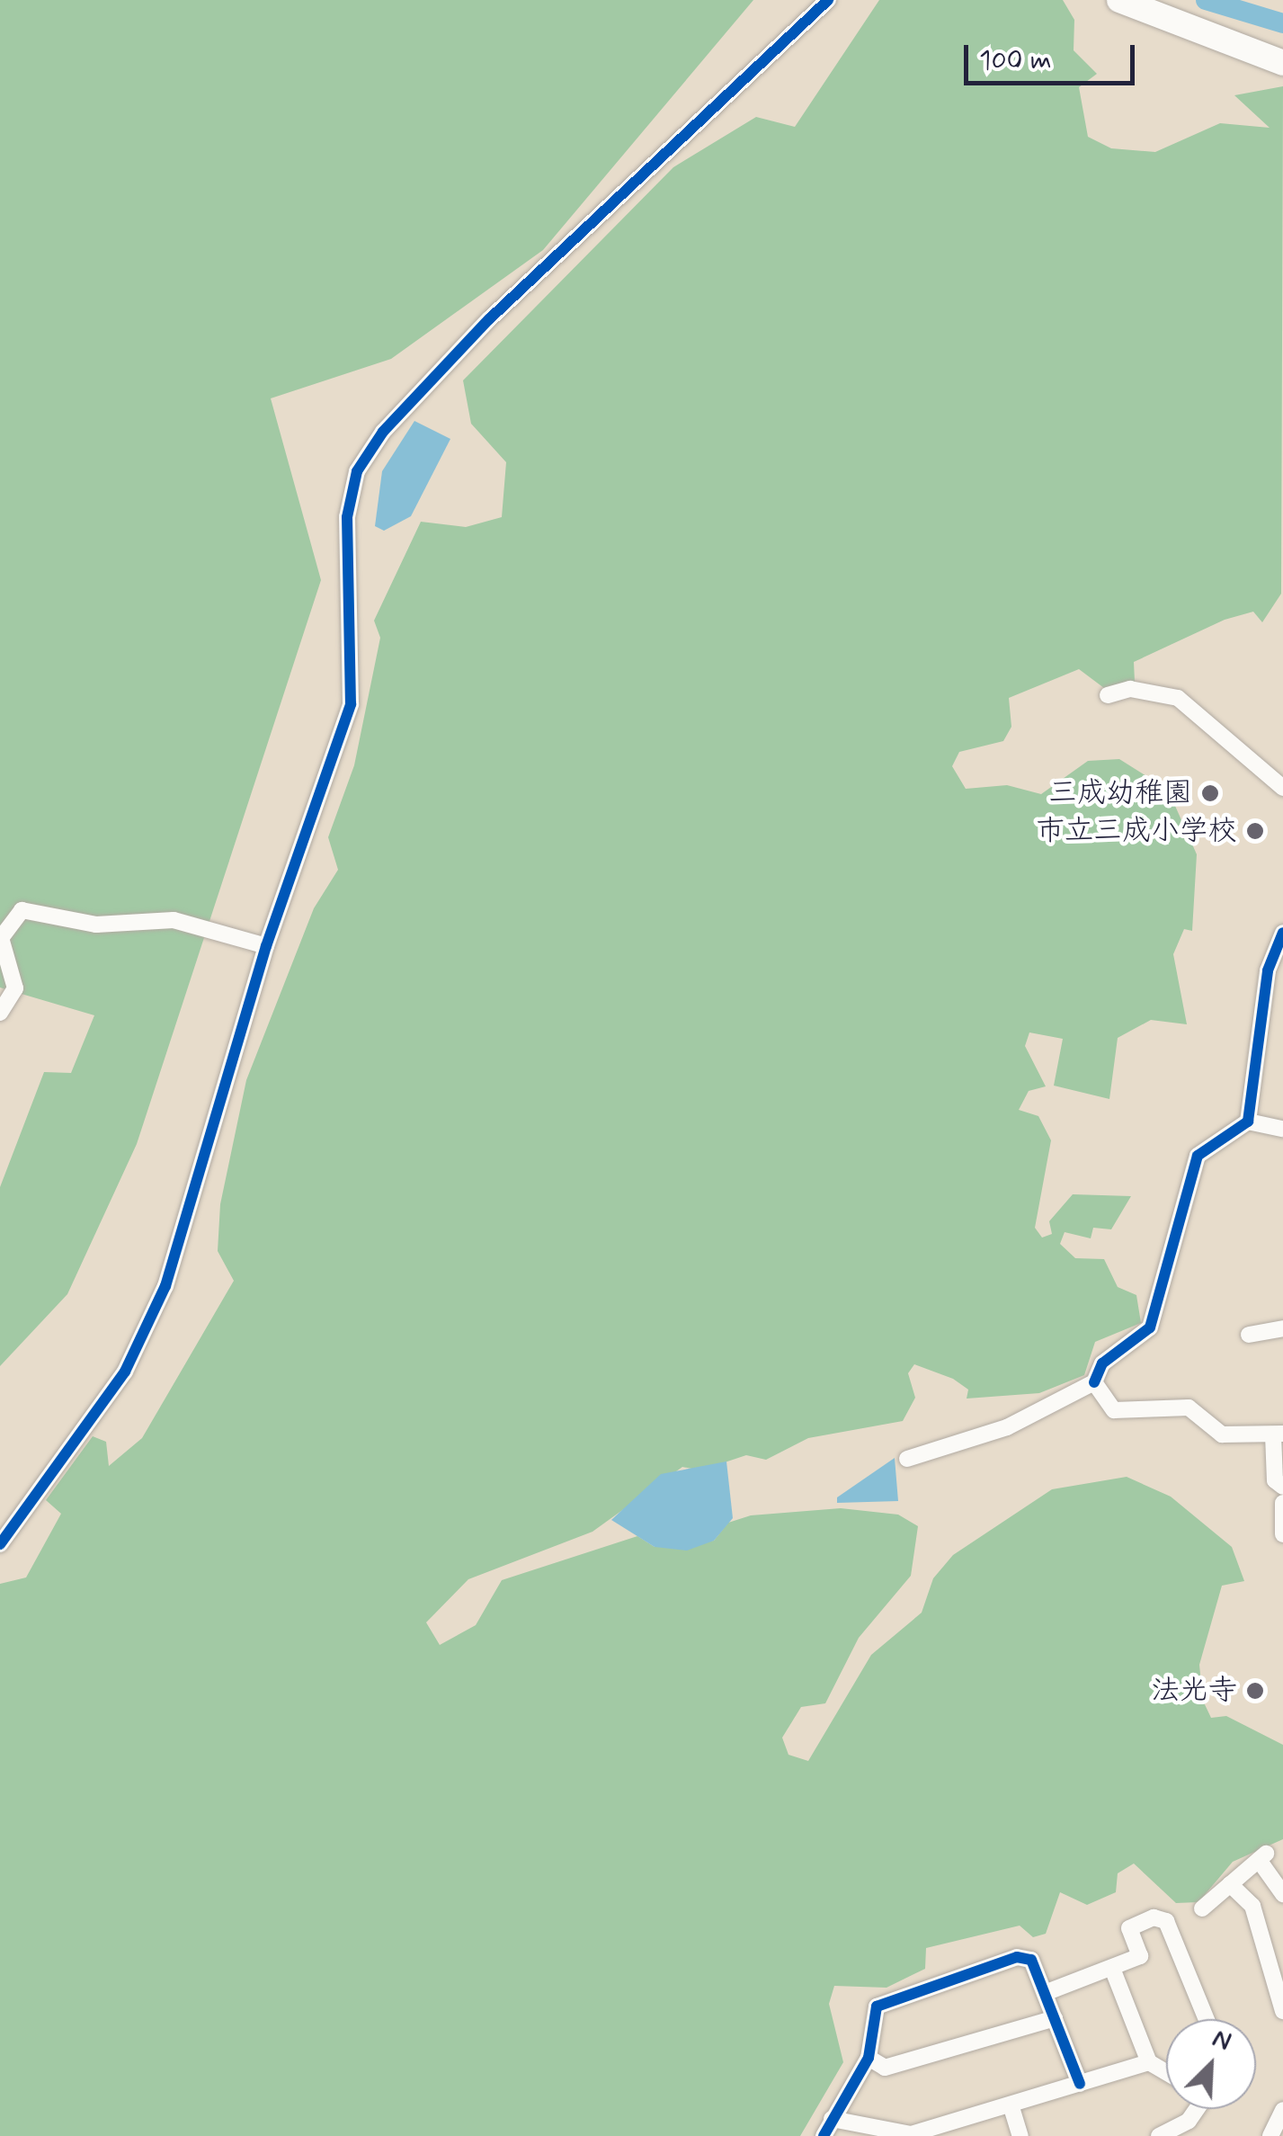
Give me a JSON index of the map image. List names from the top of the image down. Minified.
{"places":["三成幼稚園","市立三成小学校","法光寺"],"scale_bar":"100 m","north":"top right"}
